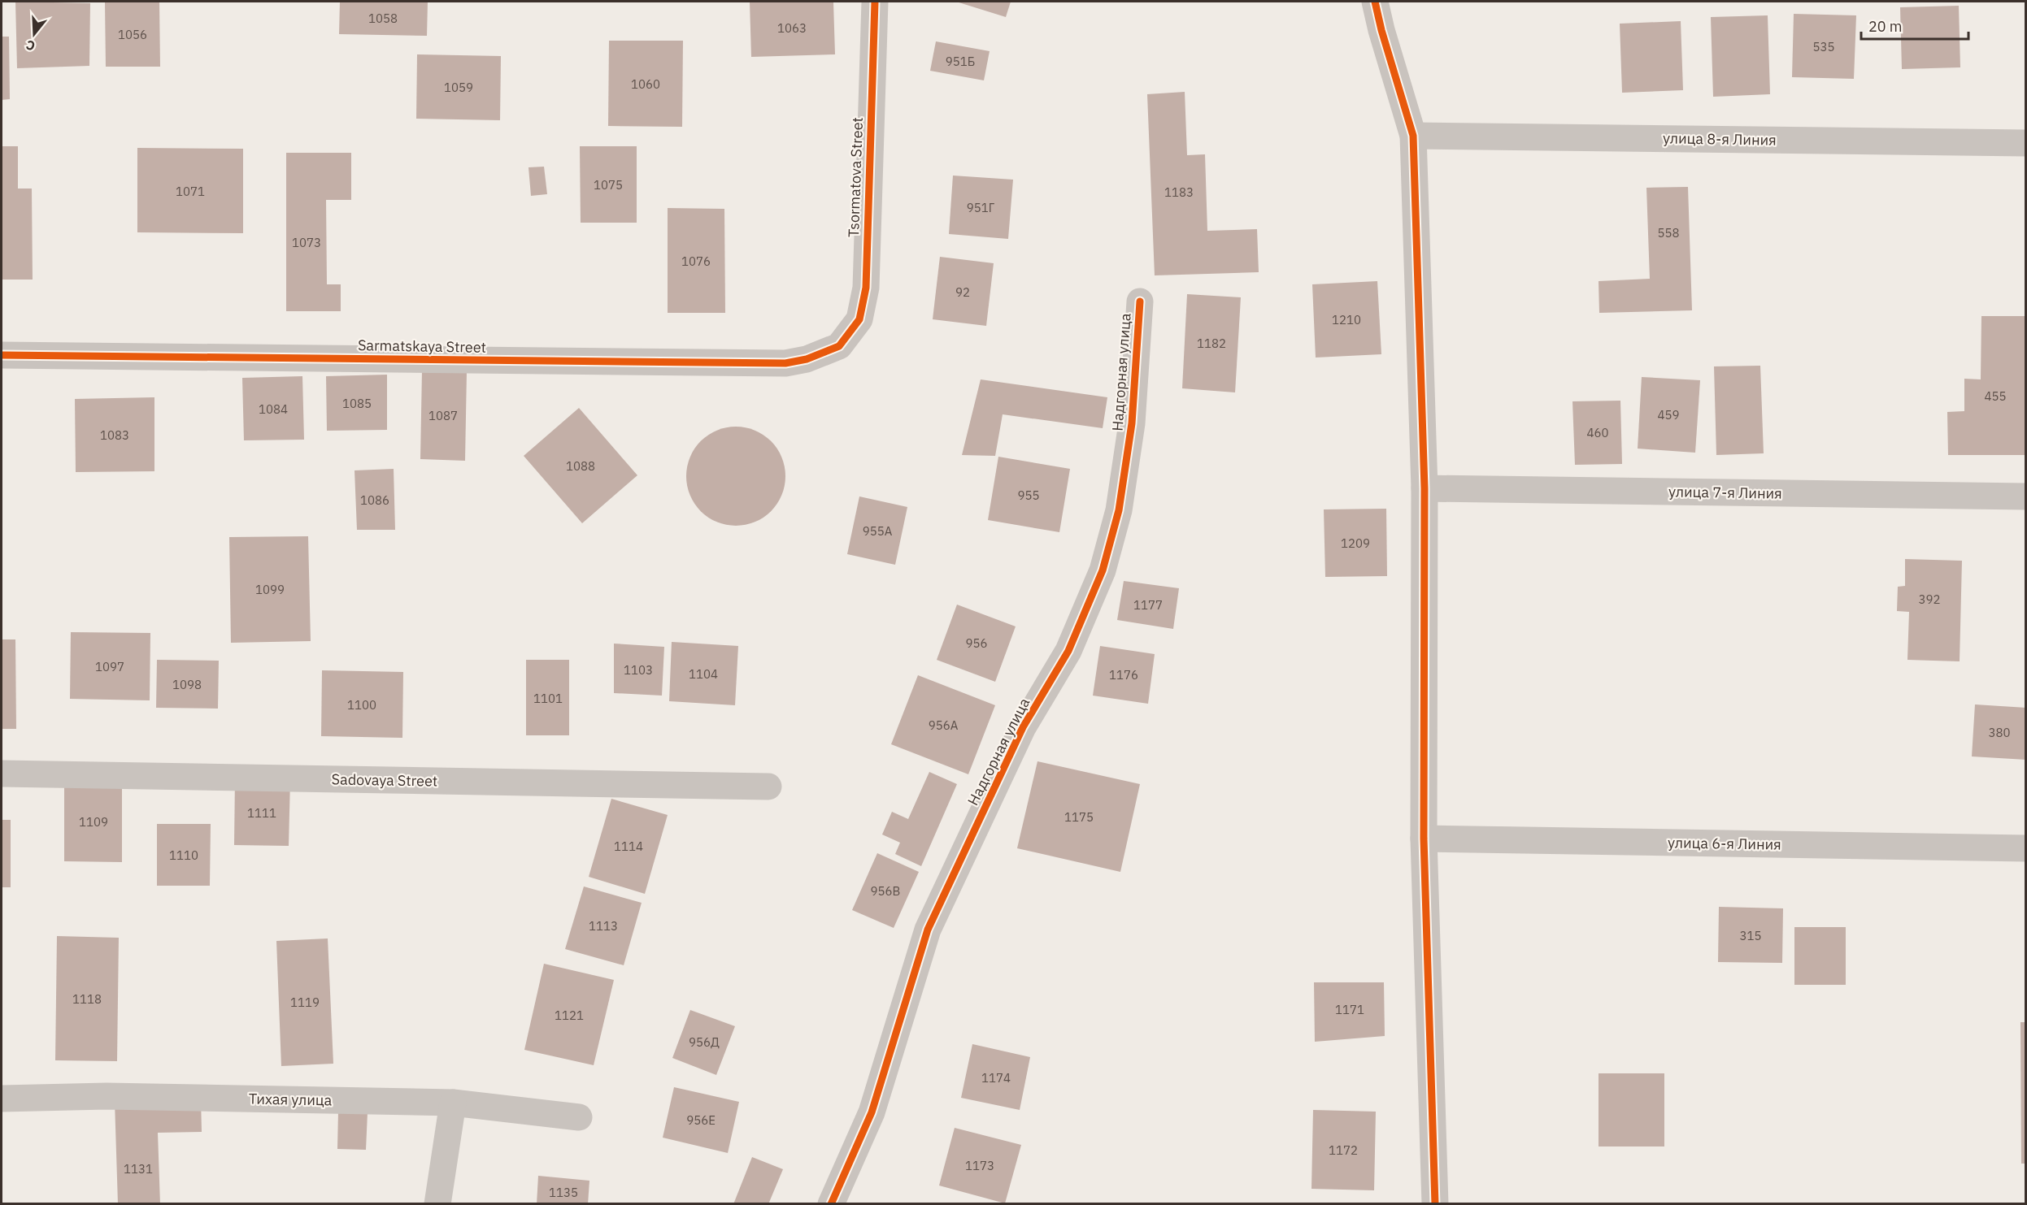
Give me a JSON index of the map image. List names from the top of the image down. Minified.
{"streets":{"street":["улица 8-я Линия","Tsormatova Street","Sarmatskaya Street","Надгорная улица","улица 7-я Линия","Sadovaya Street","улица 6-я Линия","Тихая улица"]},"crossings":[["Tsormatova Street","Sarmatskaya Street"]],"house_numbers":["1058","1063","1056","535","951Б","1060","1059","1075","1071","1183","951Г","558","1073","1076","92","1210","1182","455","1085","1084","459","1087","460","1083","1088","955","1086","955А","1209","1099","392","1177","956","1097","1103","1104","1176","1098","1101","1100","956А","380","1111","1175","1109","1114","1110","956В","1113","315","1118","1119","1171","1121","956Д","1174","956Е","1172","1173","1131","1135"],"scale_bar":"20 m","north":"bottom"}
